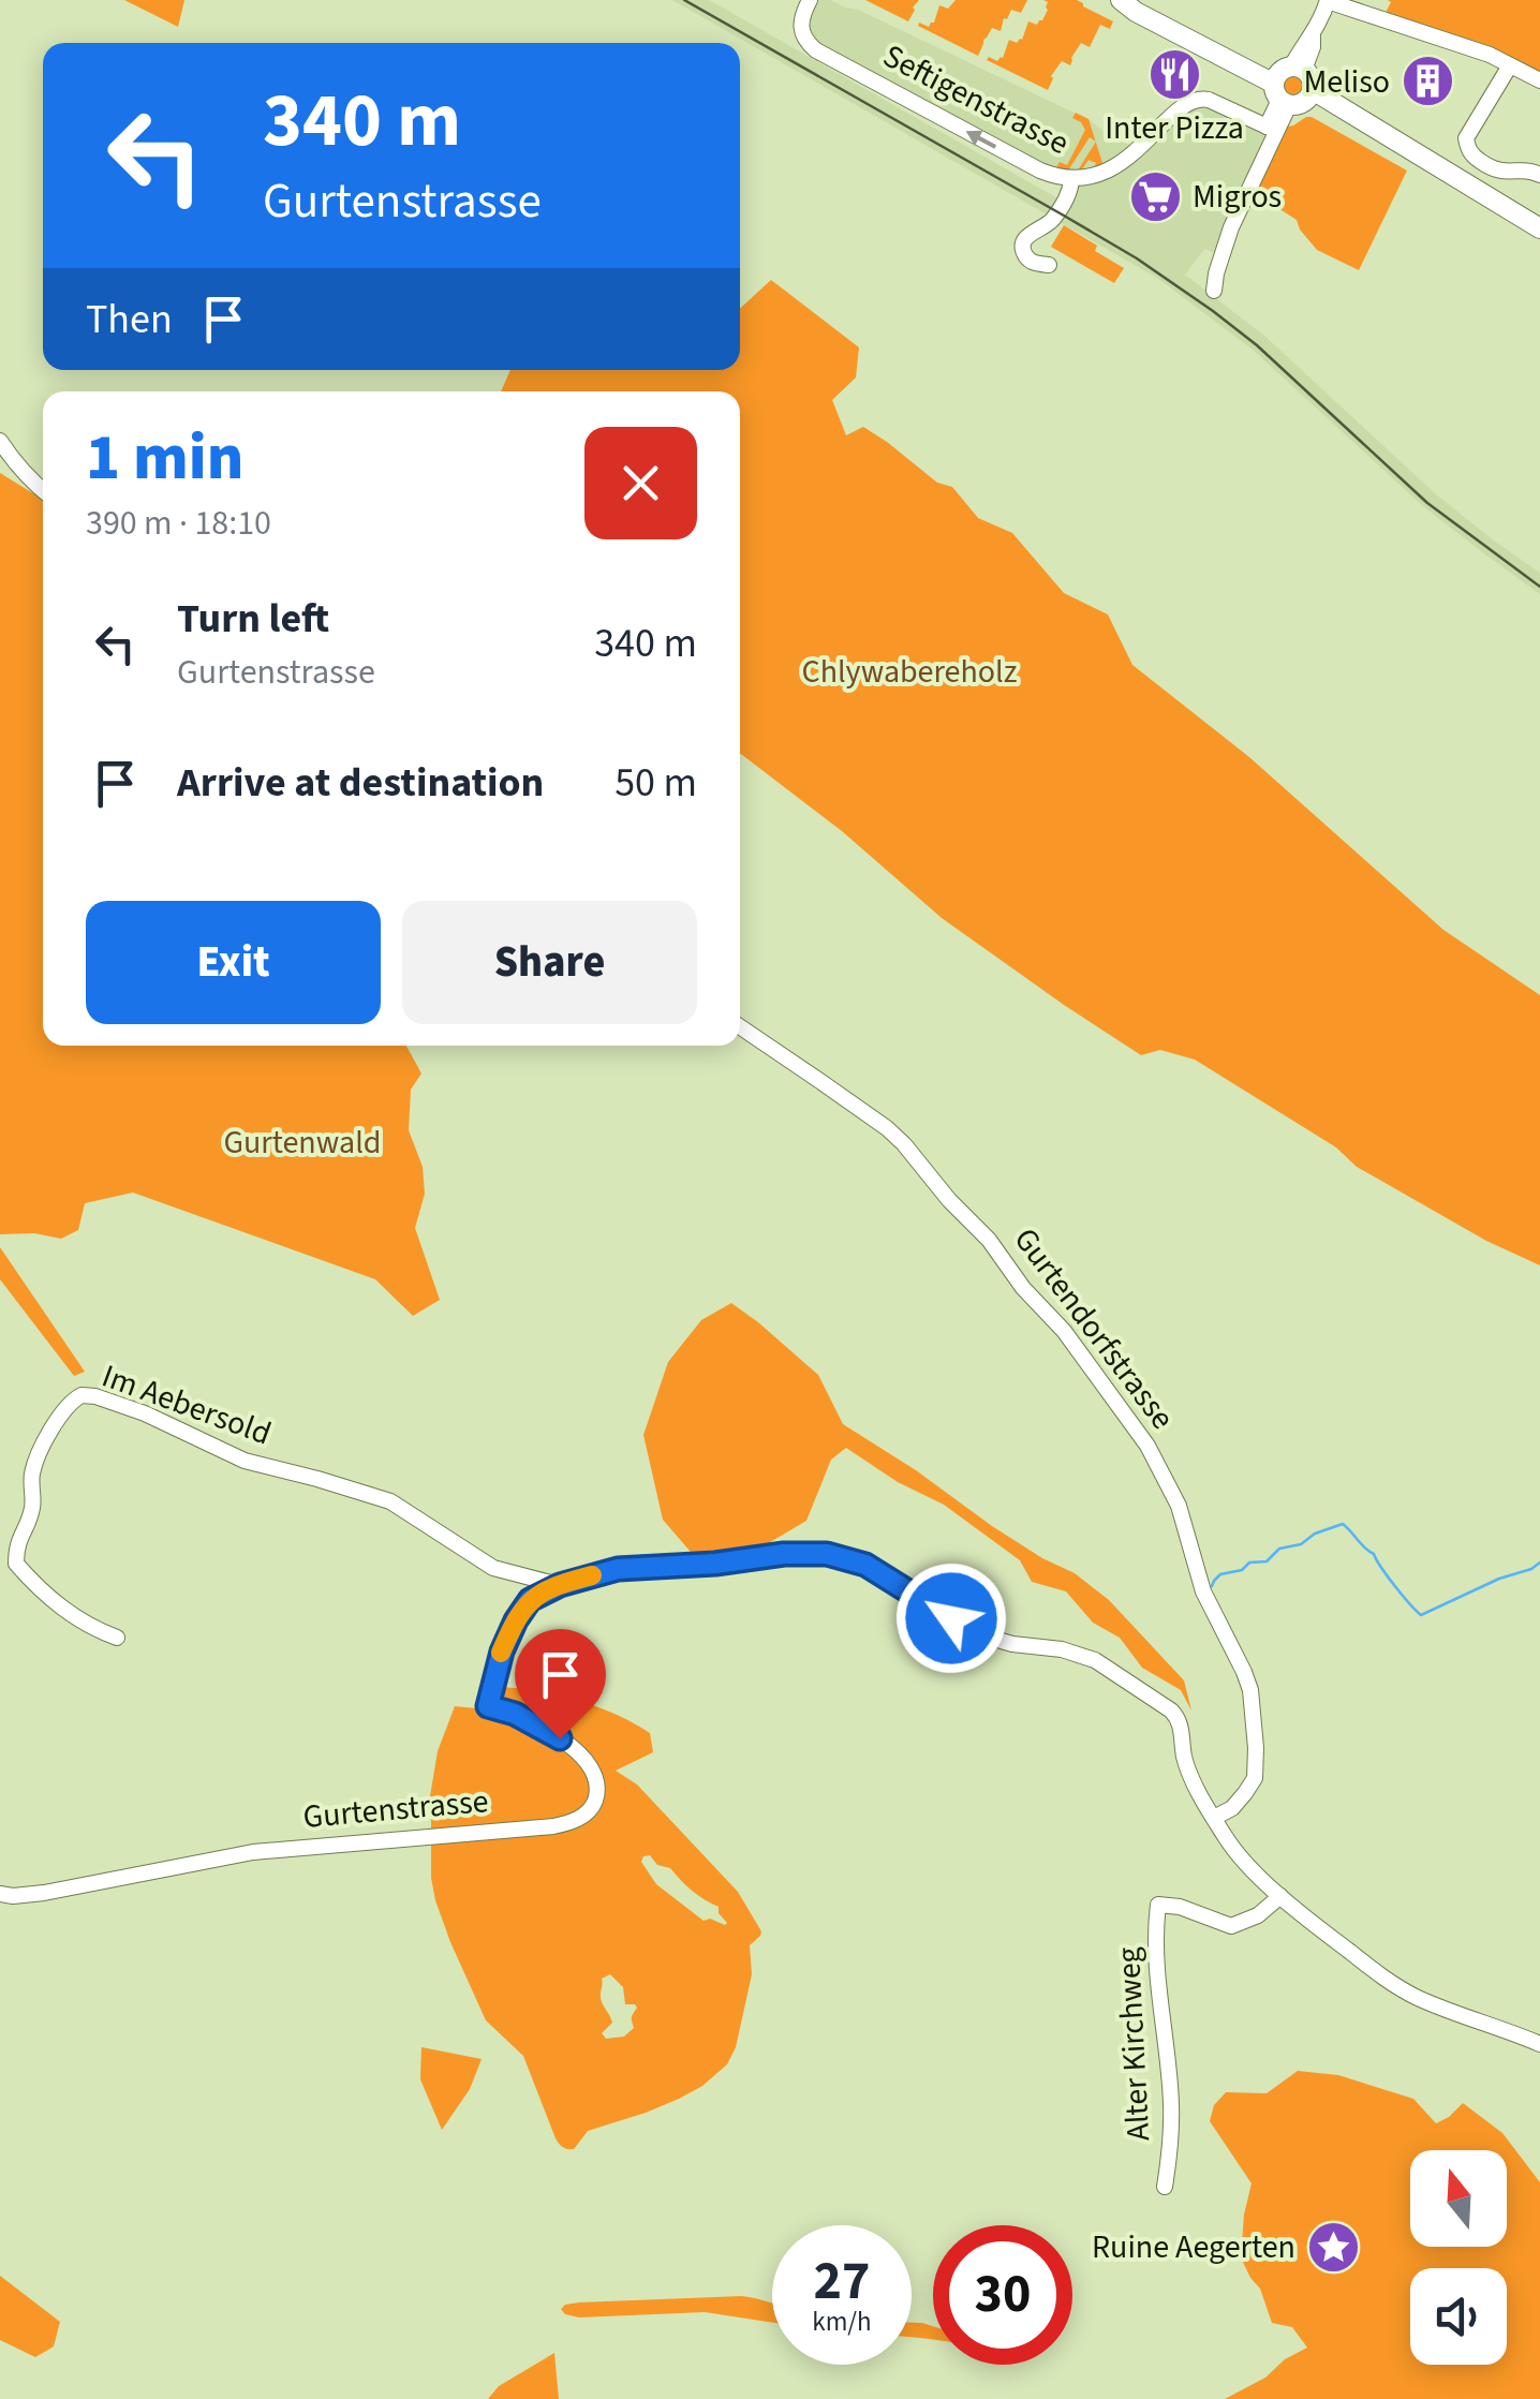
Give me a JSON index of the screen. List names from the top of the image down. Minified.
{"streets":{"street":["Seftigenstrasse","Gurtendorfstrasse","Im Aebersold","Gurtenstrasse","Alter Kirchweg"]},"crossings":[["Gurtendorfstrasse","Gurtenstrasse"],["Im Aebersold","Gurtenstrasse"],["Gurtenstrasse","Alter Kirchweg"]],"one_way":["Seftigenstrasse"],"parks":["Chlywabereholz","Gurtenwald"],"places":{"restaurant":["Inter Pizza"],"building":["Meliso"],"supermarket":["Migros"],"place":["Ruine Aegerten"]},"north":"top","page":{"turn":["340 m","Gurtenstrasse"],"then":"Then","heading":["1 min","390 m · 18:10"],"list":[{"name":"Turn left","note":"Gurtenstrasse","value":"340 m"},{"name":"Arrive at destination","value":"50 m"}],"buttons":["Exit","Share"],"speed":"27 km/h","limit":"30"}}
